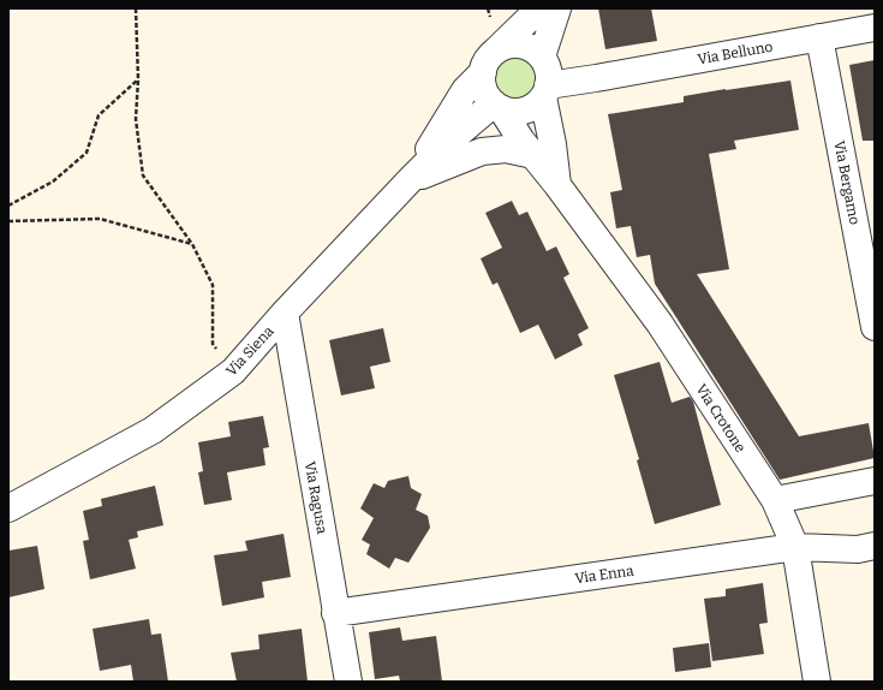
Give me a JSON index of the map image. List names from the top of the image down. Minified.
{"streets":{"street":["Via Belluno","Via Bergamo","Via Siena","Via Crotone","Via Ragusa","Via Enna"]},"crossings":[["Via Belluno","Via Bergamo"],["Via Belluno","Via Siena"],["Via Belluno","Via Crotone"],["Via Siena","Via Crotone"],["Via Siena","Via Ragusa"],["Via Crotone","Via Enna"],["Via Ragusa","Via Enna"]]}
